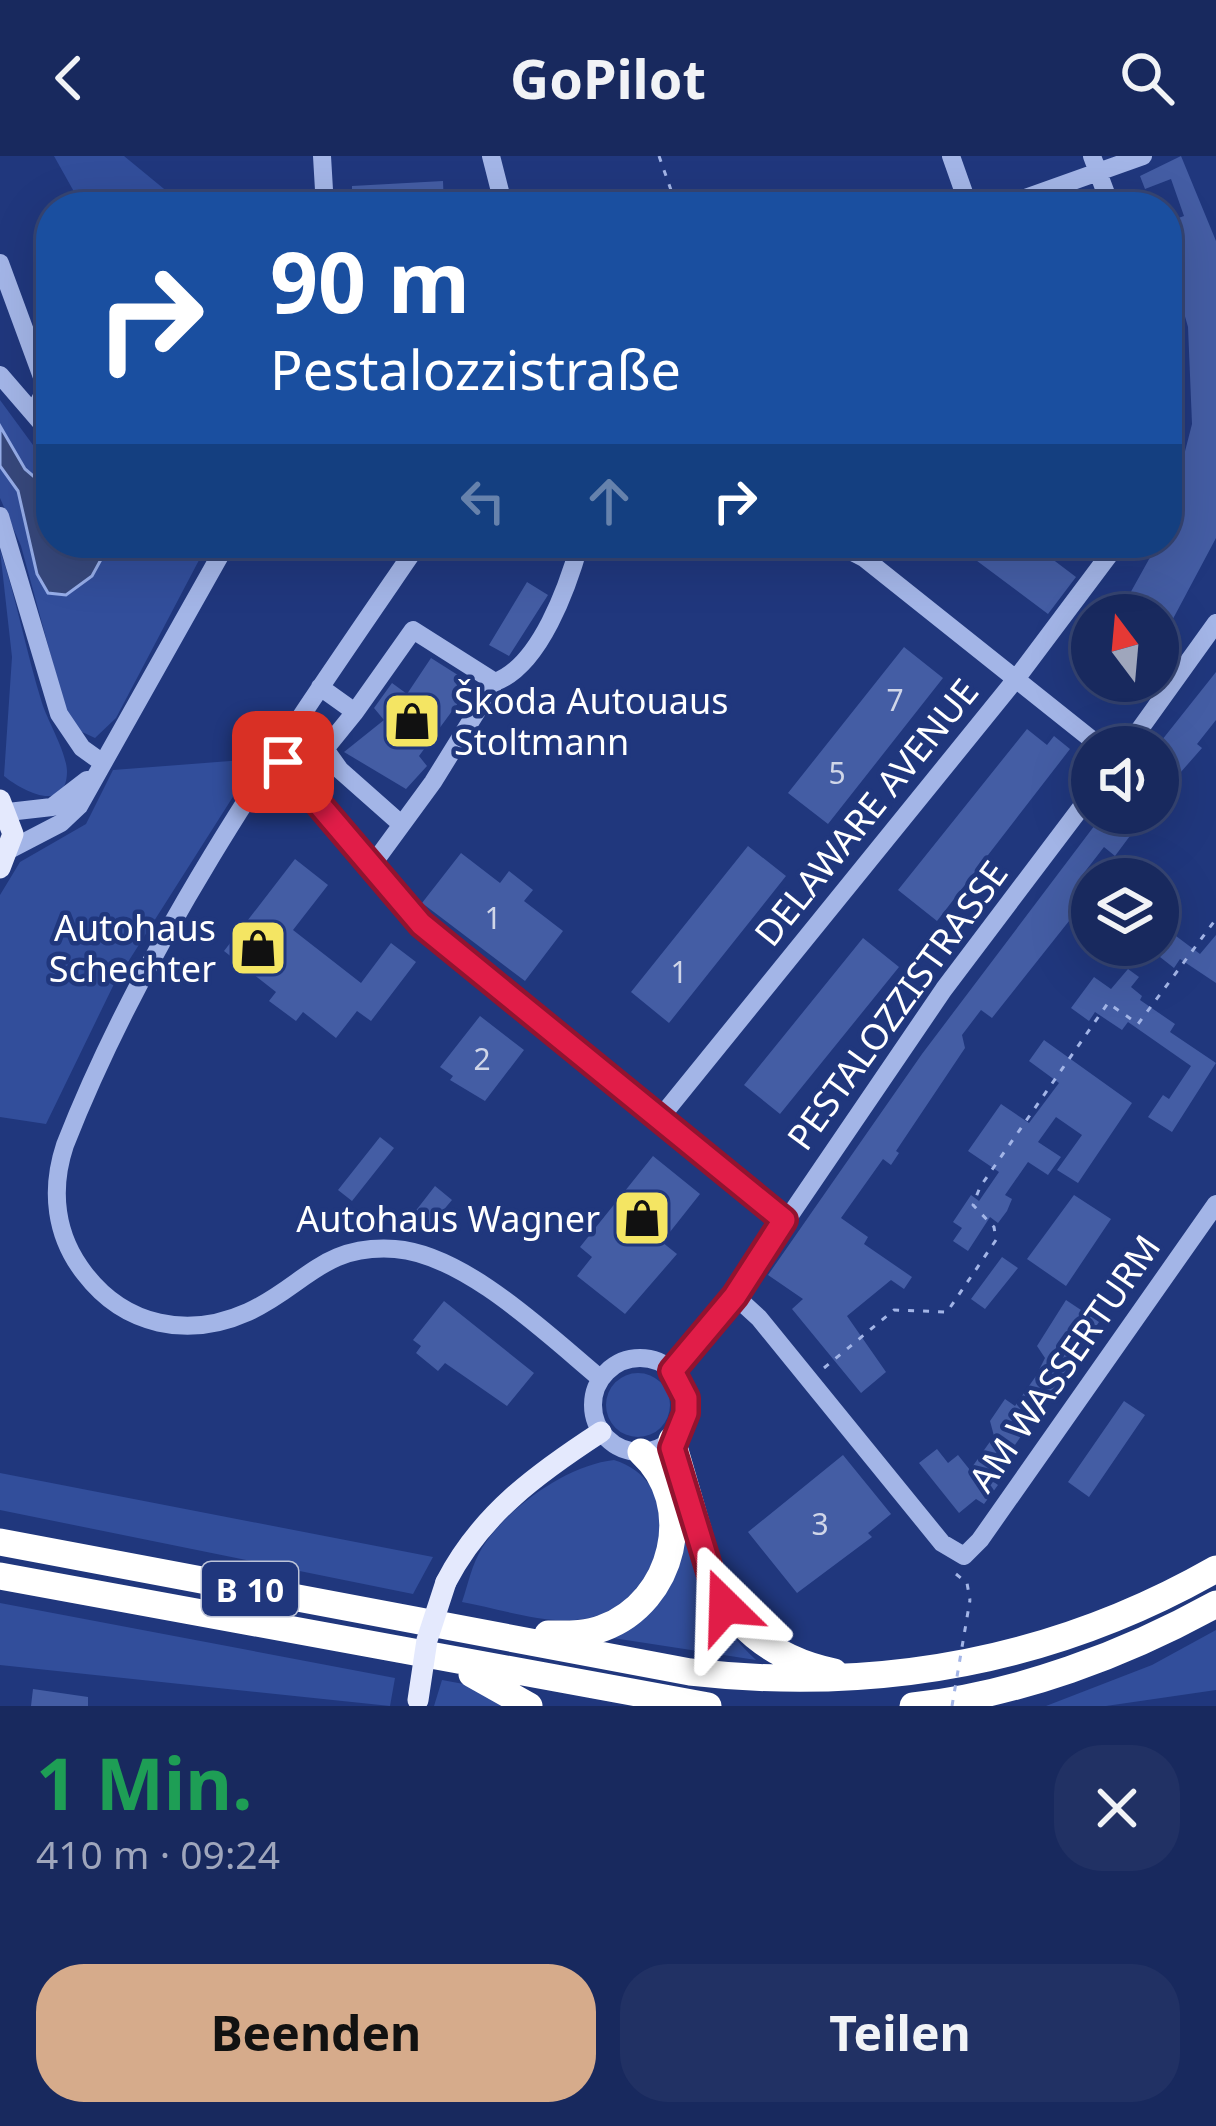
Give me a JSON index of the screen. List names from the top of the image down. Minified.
{"streets":{"highway":["B 10"],"street":["DELAWARE AVENUE","PESTALOZZISTRASSE","AM WASSERTURM"]},"places":{"shop":["Škoda Autouaus Stoltmann","Autohaus Schechter","Autohaus Wagner"]},"house_numbers":["7","5","1","1","2","3"],"north":"top","page":{"header":"GoPilot","turn":["90 m","Pestalozzistraße"],"heading":["1 Min.","410 m · 09:24"],"buttons":["Beenden","Teilen"]}}
